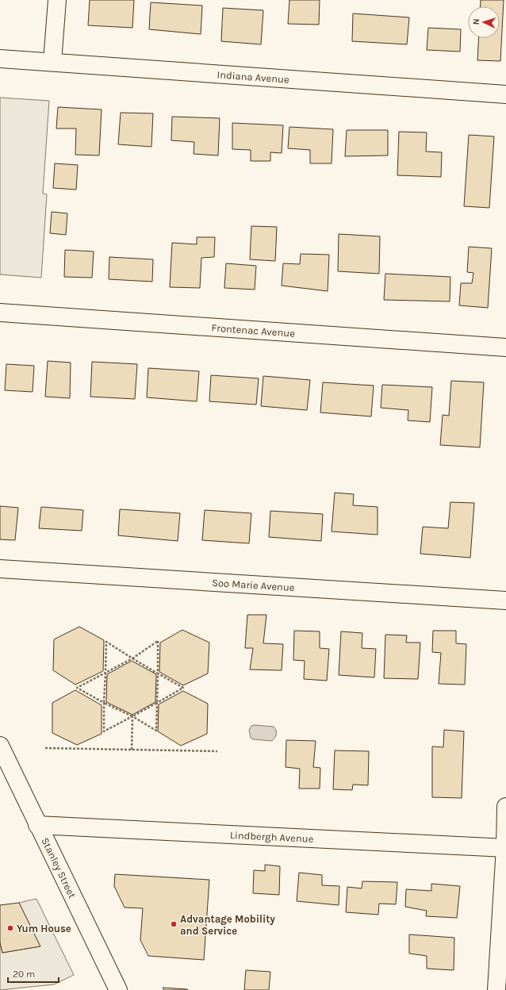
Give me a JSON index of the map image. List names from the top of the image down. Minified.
{"streets":{"street":["Indiana Avenue","Frontenac Avenue","Soo Marie Avenue","Lindbergh Avenue","Stanley Street"]},"crossings":[["Lindbergh Avenue","Stanley Street"]],"places":["Advantage Mobility and Service","Yum House"],"scale_bar":"20 m","north":"left"}
